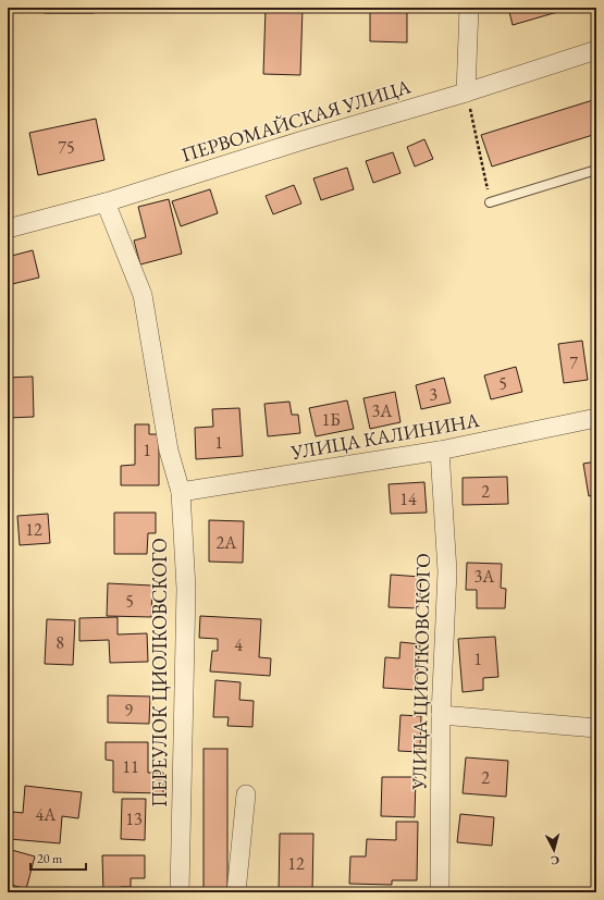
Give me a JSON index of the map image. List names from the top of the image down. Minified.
{"streets":{"street":["ПЕРВОМАЙСКАЯ УЛИЦА","УЛИЦА КАЛИНИНА","УЛИЦА ЦИОЛКОВСКОГО","ПЕРЕУЛОК ЦИОЛКОВСКОГО"]},"crossings":[["ПЕРВОМАЙСКАЯ УЛИЦА","ПЕРЕУЛОК ЦИОЛКОВСКОГО"],["УЛИЦА КАЛИНИНА","УЛИЦА ЦИОЛКОВСКОГО"],["УЛИЦА КАЛИНИНА","ПЕРЕУЛОК ЦИОЛКОВСКОГО"]],"house_numbers":["75","7","5","3","3А","1Б","1","1","2","14","12","2А","3А","5","8","4","1","9","11","2","4А","13","12"],"scale_bar":"20 m","north":"bottom"}
